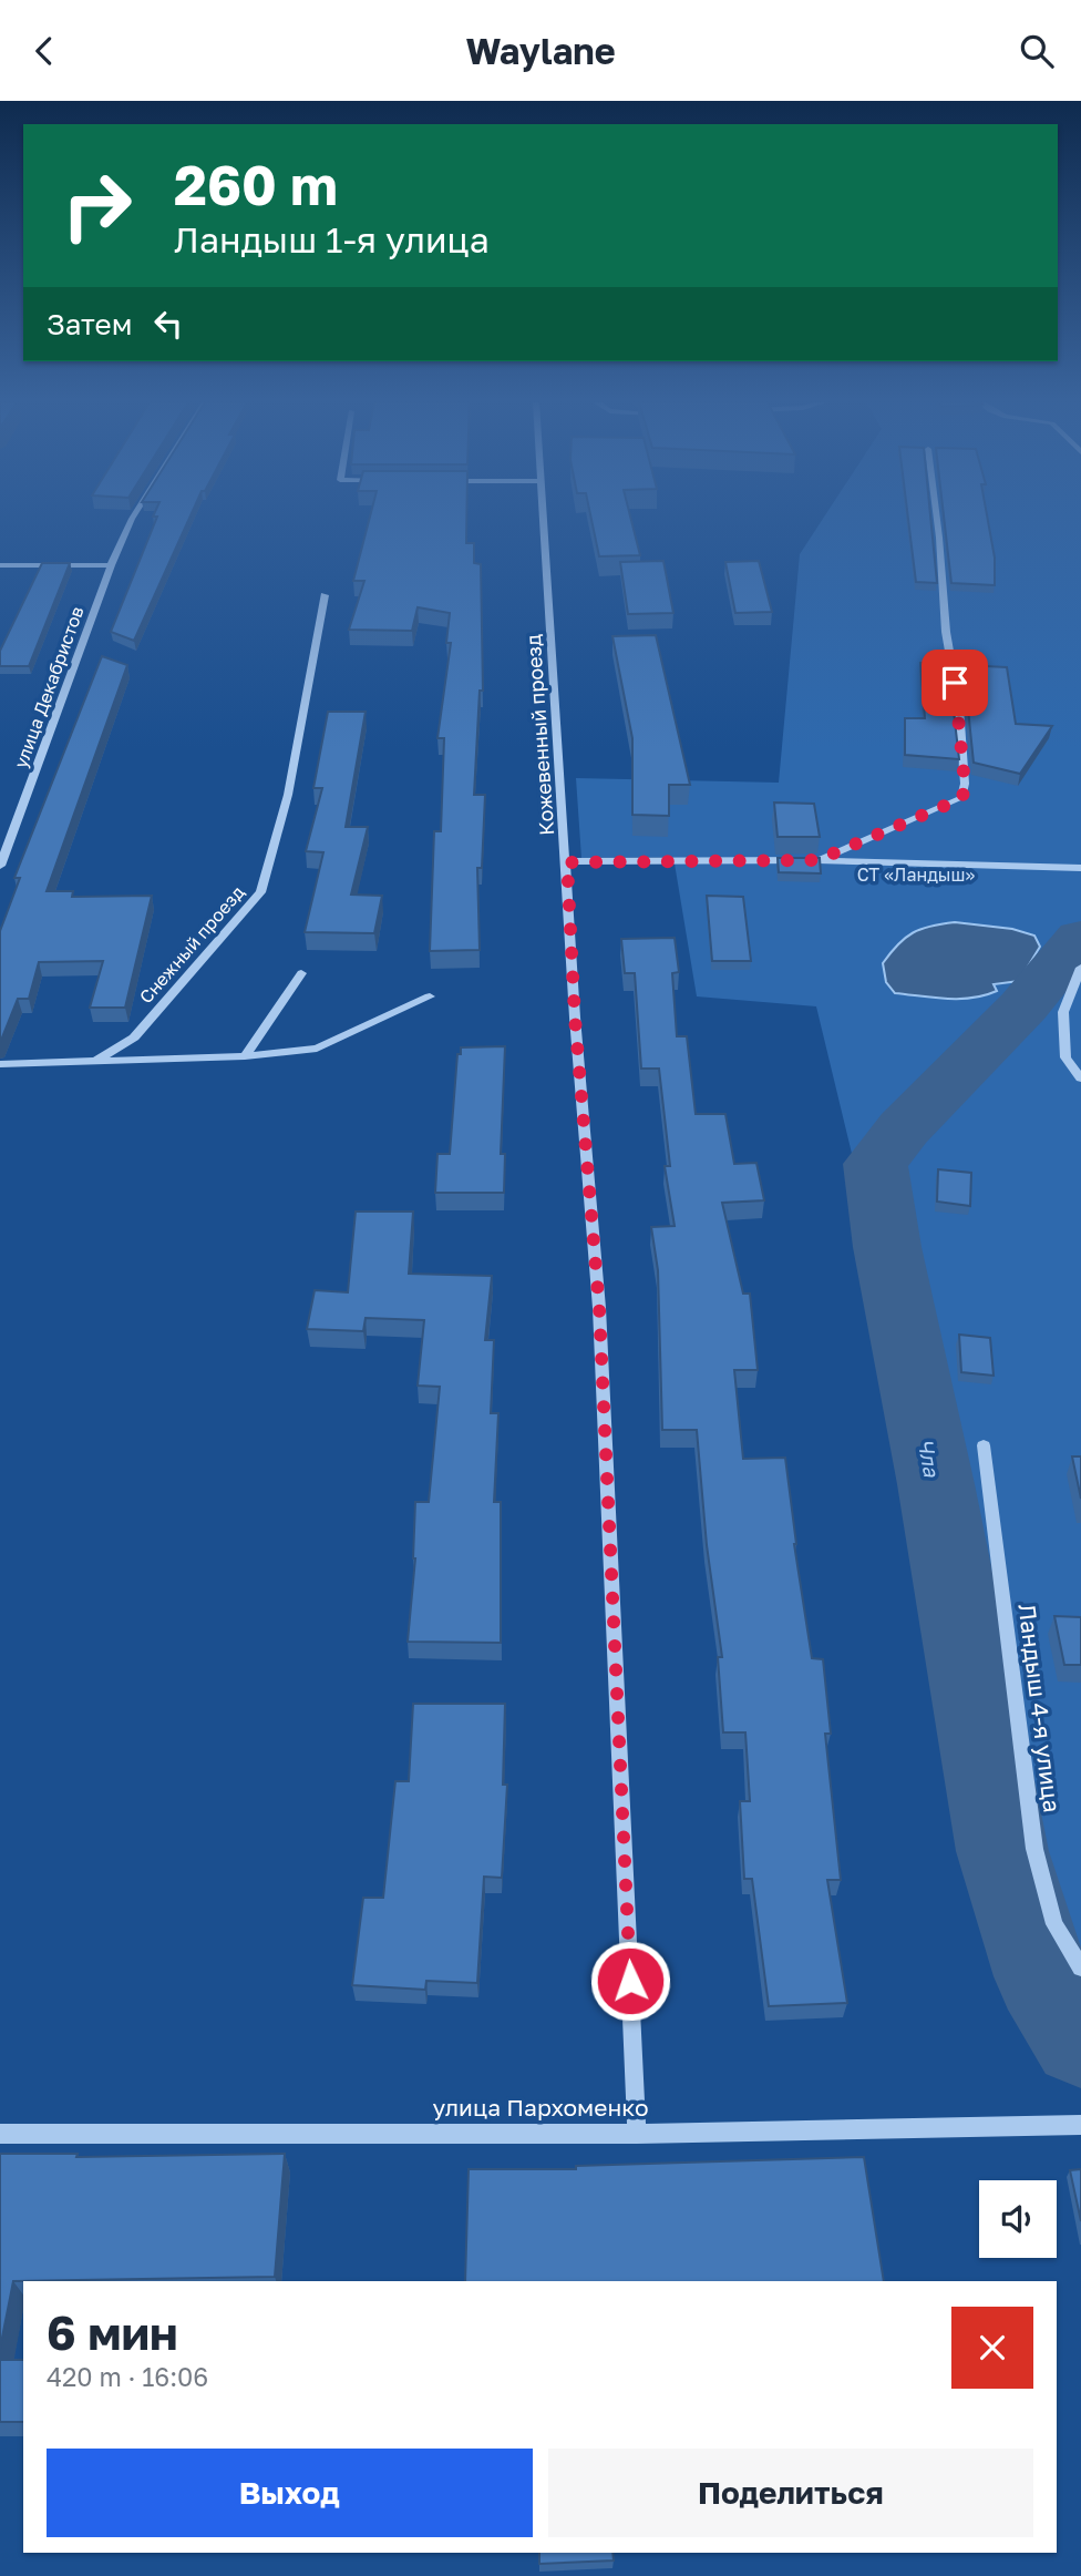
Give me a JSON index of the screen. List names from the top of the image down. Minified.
{"streets":{"street":["улица Декабристов","Кожевенный проезд","Снежный проезд","Ландыш 4-я улица","улица Пархоменко"]},"crossings":[["Кожевенный проезд","улица Пархоменко"]],"water":["Чла"],"parks":["СТ «Ландыш»"],"page":{"header":"Waylane","turn":["260 m","Ландыш 1-я улица"],"then":"Затем","heading":["6 мин","420 m · 16:06"],"buttons":["Выход","Поделиться"]}}
